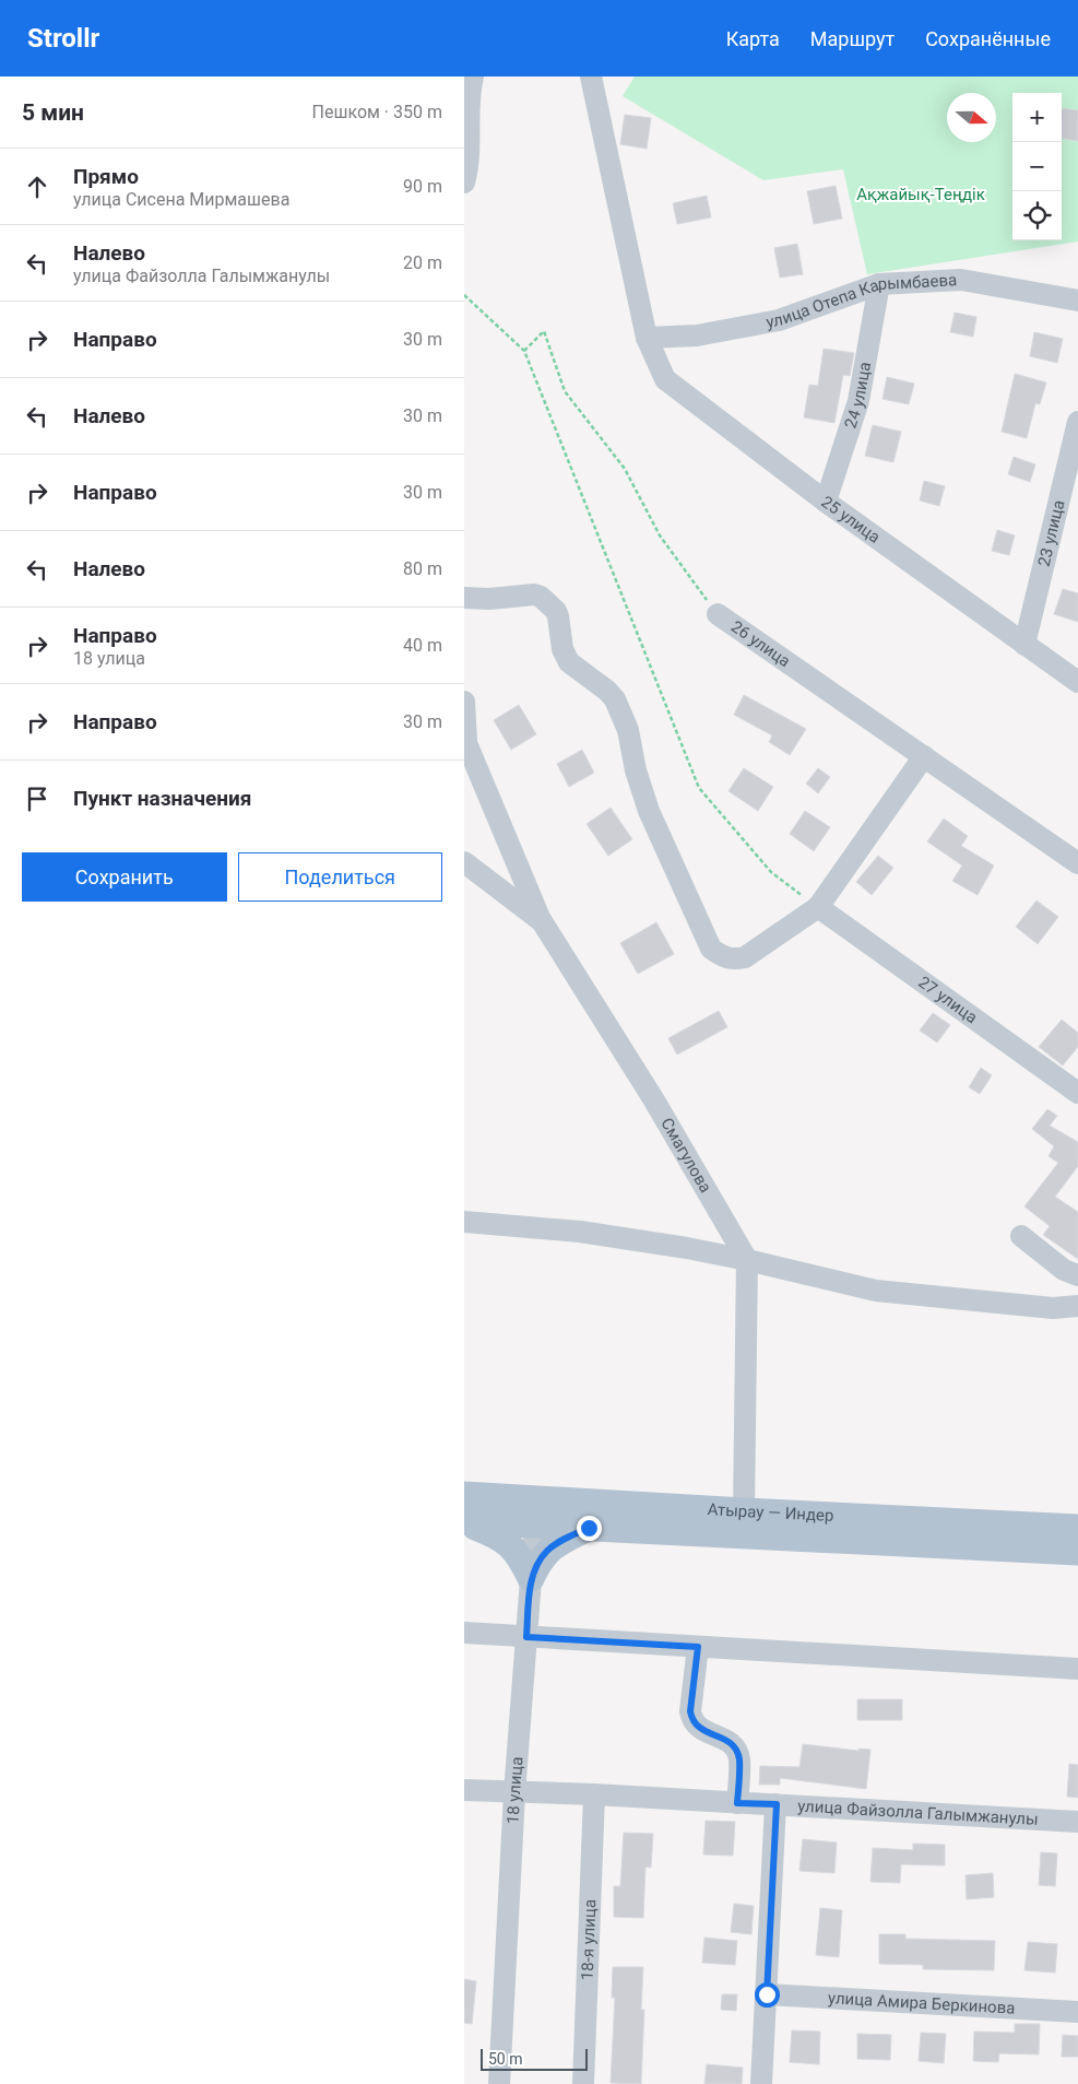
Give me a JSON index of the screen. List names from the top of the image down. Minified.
{"streets":{"main road":["Атырау — Индер"],"street":["улица Отепа Карымбаева","24 улица","25 улица","23 улица","26 улица","27 улица","Смагулова","18 улица","улица Файзолла Галымжанулы","18-я улица","улица Амира Беркинова"]},"crossings":[["улица Отепа Карымбаева","24 улица"],["улица Отепа Карымбаева","25 улица"],["24 улица","25 улица"],["25 улица","23 улица"],["Атырау — Индер","18 улица"],["18 улица","улица Файзолла Галымжанулы"],["улица Файзолла Галымжанулы","18-я улица"]],"parks":["Ақжайық-Теңдік"],"scale_bar":"50 m","north":"right","page":{"header":"Strollr","nav":["Карта","Маршрут","Сохранённые"],"heading":["5 мин","Пешком · 350 m"],"map_buttons":["+","−"],"list":[["Прямо","улица Сисена Мирмашева","90 m"],["Налево","улица Файзолла Галымжанулы","20 m"],["Направо","30 m"],["Налево","30 m"],["Направо","30 m"],["Налево","80 m"],["Направо","18 улица","40 m"],["Направо","30 m"],"Пункт назначения"],"buttons":["Сохранить","Поделиться"],"scale":"50 m"}}
